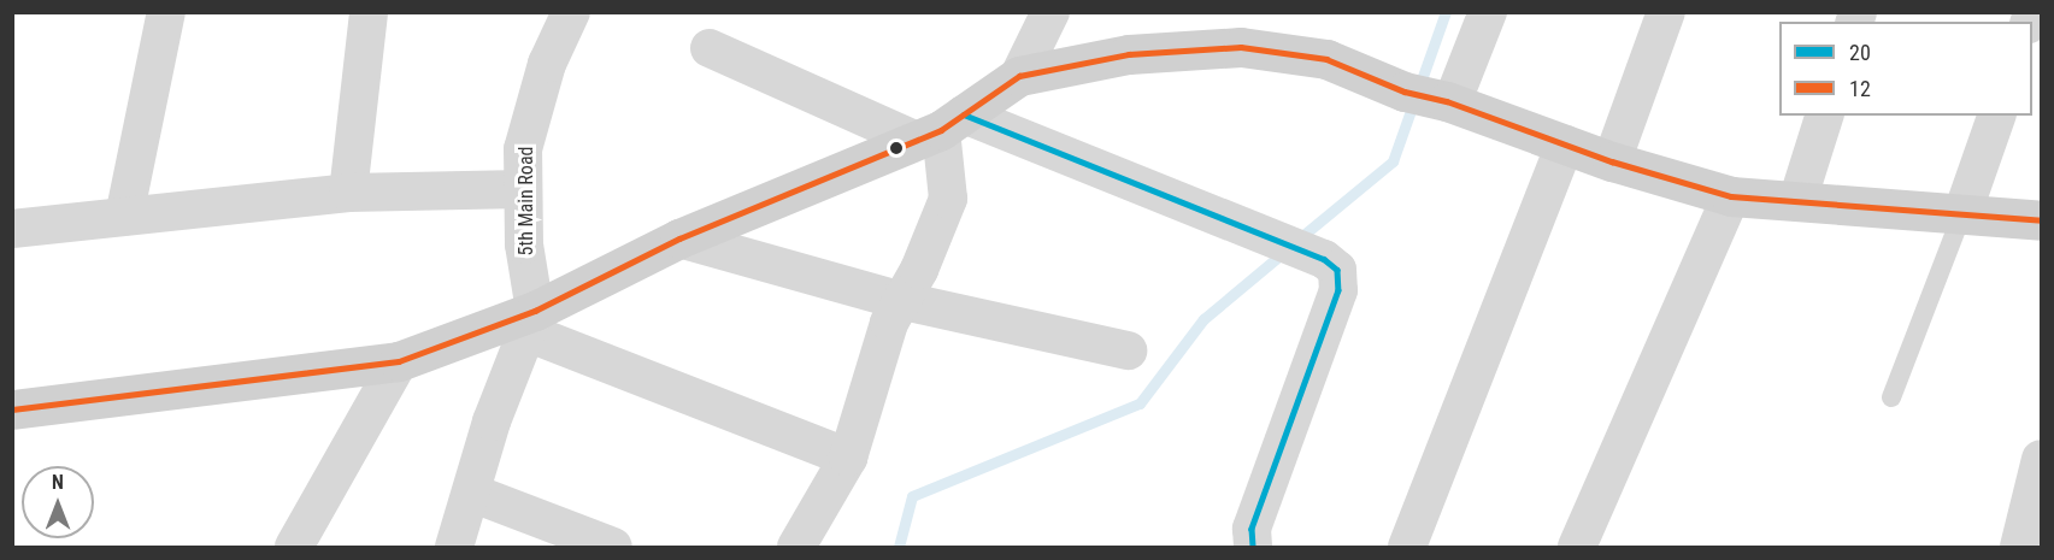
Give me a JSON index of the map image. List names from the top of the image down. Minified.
{"streets":{"street":["5th Main Road"]},"lines":["transit line 12","transit line 20"],"legend":["20","12"],"north":"top"}
